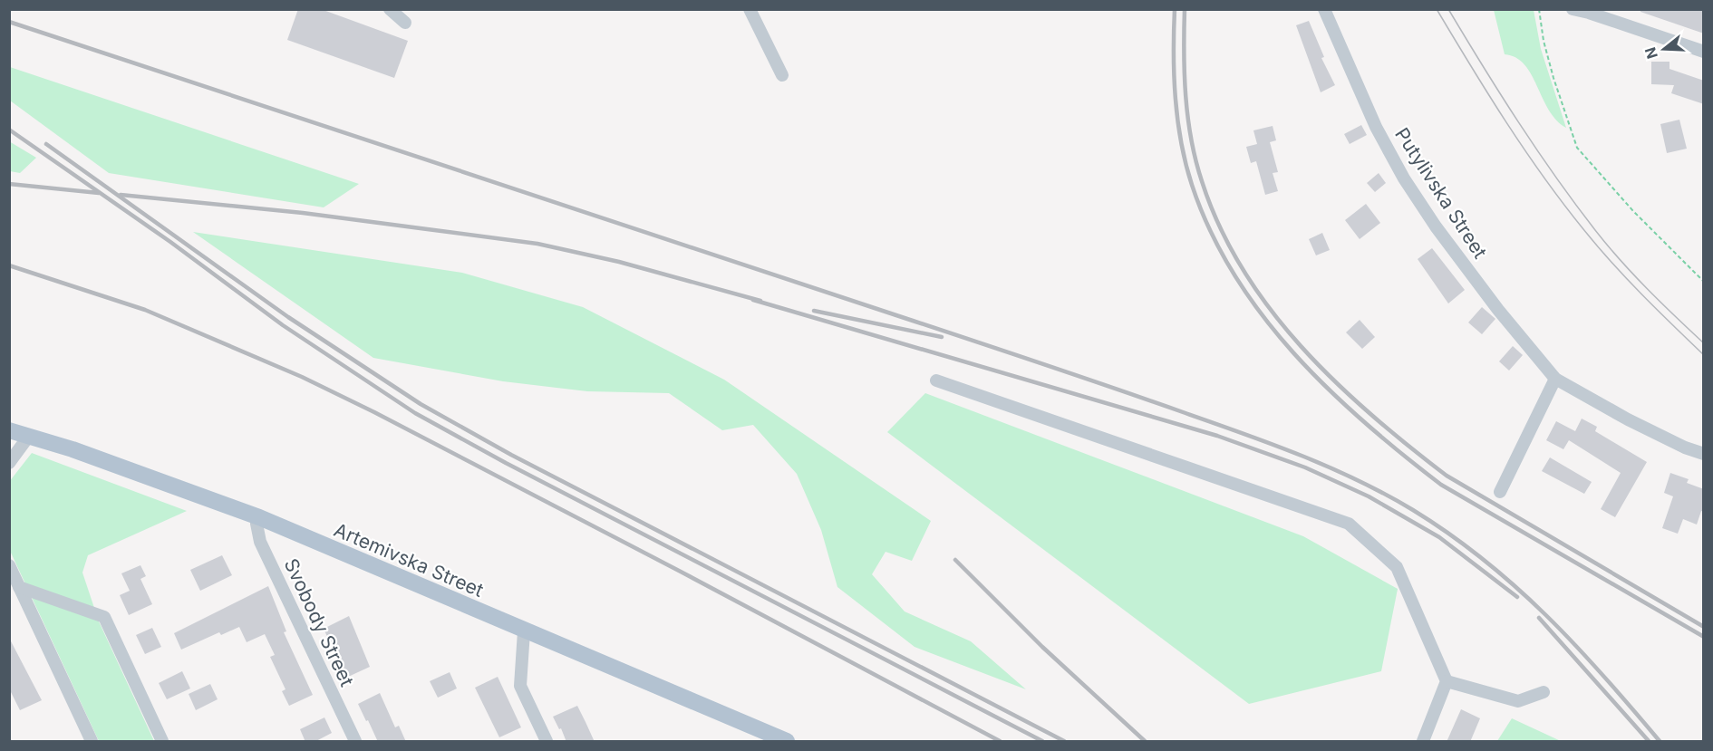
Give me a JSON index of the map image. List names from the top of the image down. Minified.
{"streets":{"main road":["Artemivska Street"],"street":["Putylivska Street","Svobody Street"]},"crossings":[["Artemivska Street","Svobody Street"]],"north":"left"}
